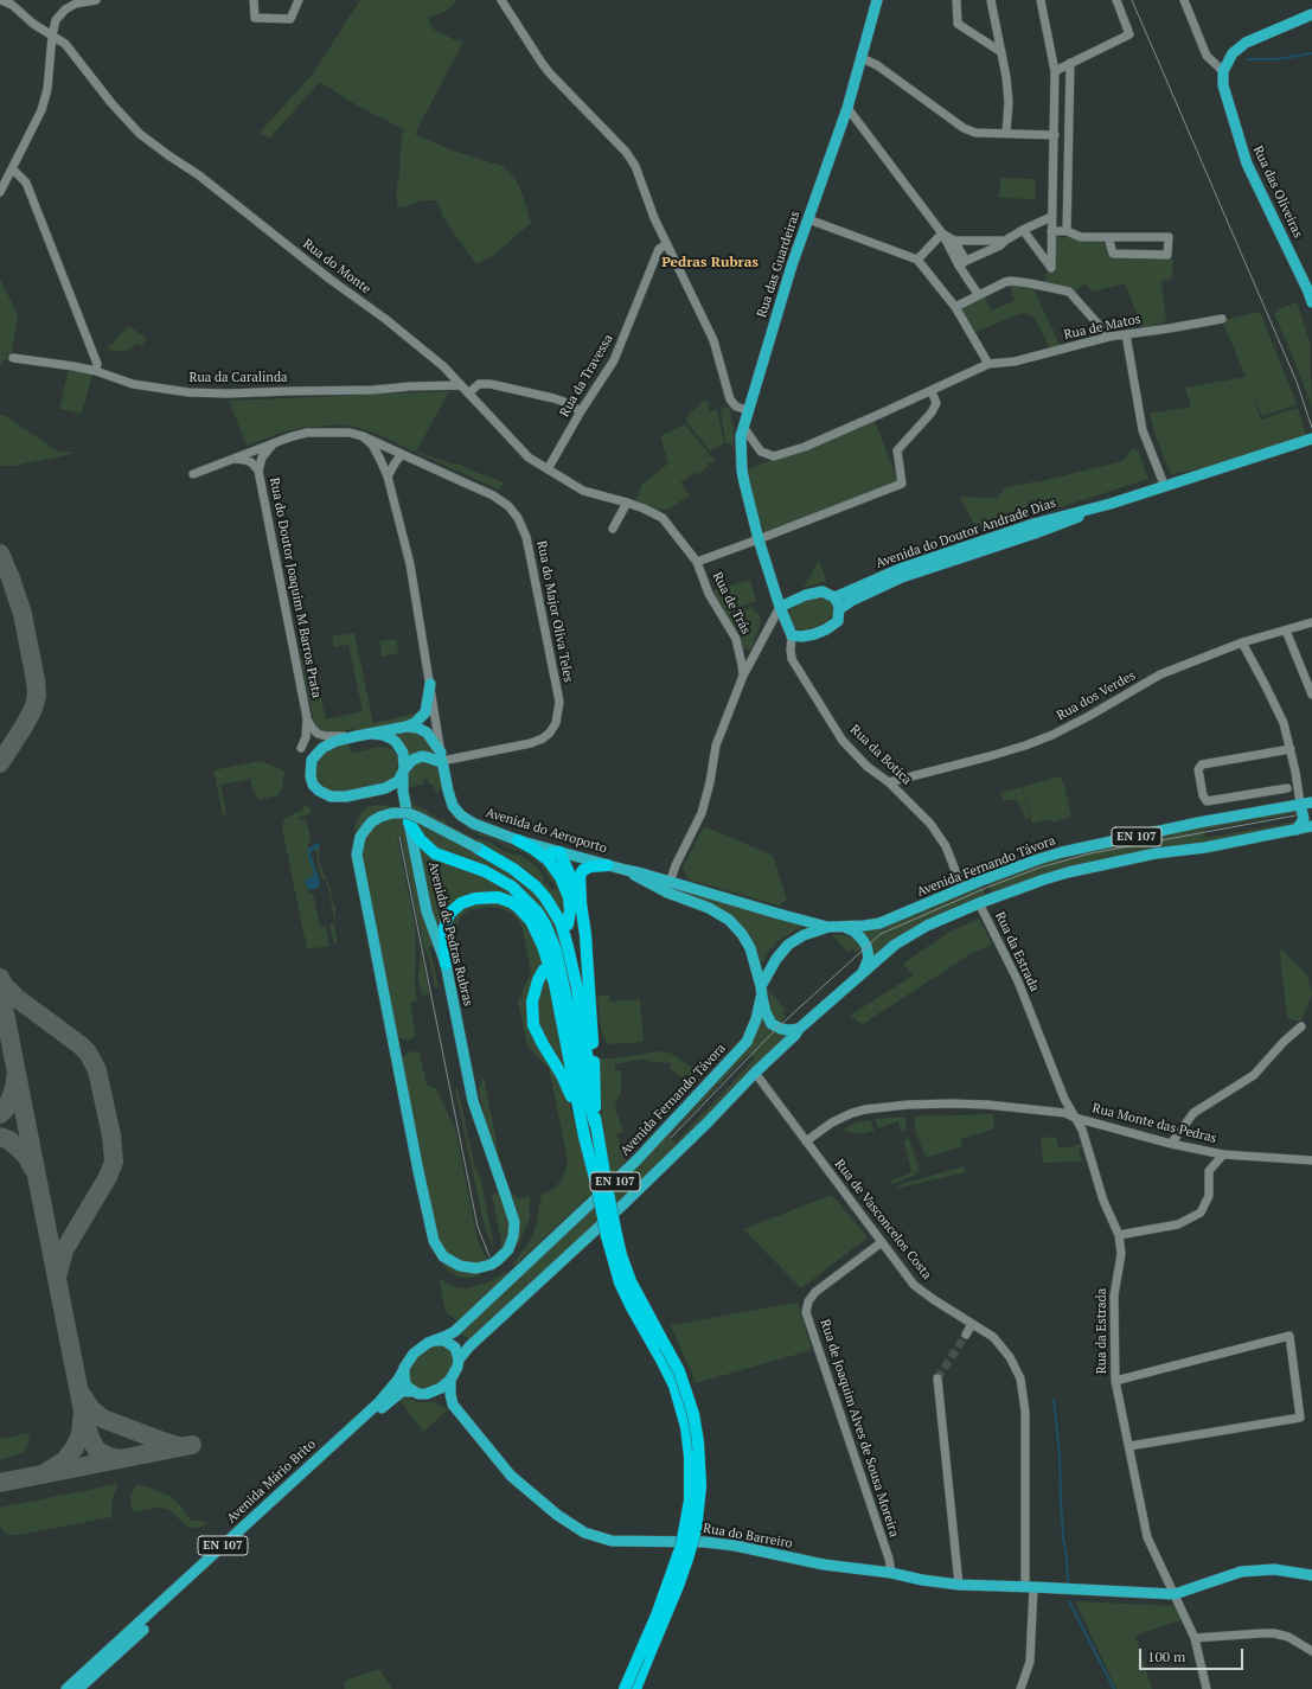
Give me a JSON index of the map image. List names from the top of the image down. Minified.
{"streets":{"main road":["Rua das Oliveiras","Rua das Guardeiras","Avenida do Doutor Andrade Dias","Rua da Botica","Avenida do Aeroporto","EN 107","Avenida Fernando Távora","Avenida de Pedras Rubras","Avenida Mário Brito","Rua do Barreiro"],"street":["Rua do Monte","Rua de Matos","Rua da Travessa","Rua da Caralinda","Rua do Doutor Joaquim M Barros Prata","Rua de Trás","Rua do Major Oliva Teles","Rua dos Verdes","Rua da Estrada","Rua Monte das Pedras","Rua de Vasconcelos Costa","Rua de Joaquim Alves de Sousa Moreira"]},"crossings":[["Rua das Guardeiras","Rua de Matos"],["Rua das Guardeiras","Avenida do Doutor Andrade Dias"],["Rua das Guardeiras","Rua da Botica"],["Rua do Monte","Rua da Travessa"],["Rua do Monte","Rua da Caralinda"],["Rua do Monte","Rua de Trás"],["Avenida do Doutor Andrade Dias","Rua da Botica"],["Rua do Doutor Joaquim M Barros Prata","Avenida de Pedras Rubras"],["Rua do Major Oliva Teles","Avenida do Aeroporto"],["Rua dos Verdes","Rua da Botica"],["Rua da Botica","Avenida Fernando Távora"],["Avenida do Aeroporto","Avenida Fernando Távora"],["EN 107","Avenida Fernando Távora"],["EN 107","Rua da Estrada"],["EN 107","Rua de Vasconcelos Costa"],["EN 107","Avenida Mário Brito"],["EN 107","Rua do Barreiro"],["Avenida Fernando Távora","Avenida Mário Brito"],["Avenida Fernando Távora","Rua do Barreiro"],["Rua da Estrada","Rua Monte das Pedras"],["Rua da Estrada","Rua do Barreiro"],["Rua Monte das Pedras","Rua de Vasconcelos Costa"],["Rua de Vasconcelos Costa","Rua de Joaquim Alves de Sousa Moreira"],["Rua de Vasconcelos Costa","Rua do Barreiro"],["Rua de Joaquim Alves de Sousa Moreira","Rua do Barreiro"],["Avenida Mário Brito","Rua do Barreiro"]],"districts":["Pedras Rubras"],"scale_bar":"100 m"}
